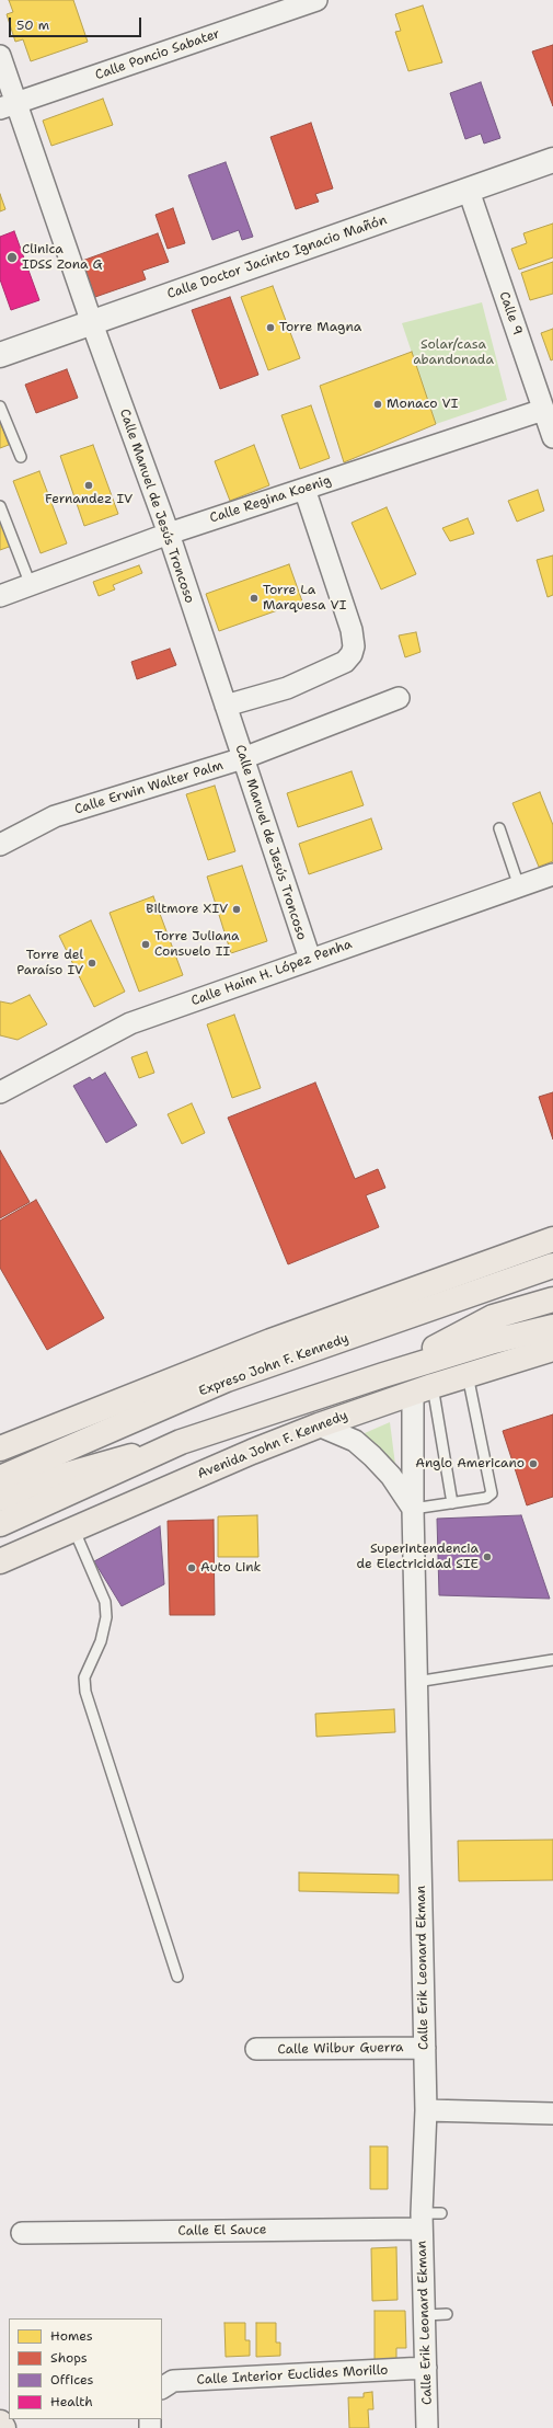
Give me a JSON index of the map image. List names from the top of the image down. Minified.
{"streets":{"main road":["Expreso John F. Kennedy","Avenida John F. Kennedy"],"street":["Calle Poncio Sabater","Calle Doctor Jacinto Ignacio Mañón","Calle 9","Calle Regina Koenig","Calle Manuel de Jesús Troncoso","Calle Erwin Walter Palm","Calle Haim H. López Penha","Calle Erik Leonard Ekman","Calle Wilbur Guerra","Calle El Sauce","Calle Interior Euclides Morillo"]},"crossings":[["Calle Poncio Sabater","Calle Manuel de Jesús Troncoso"],["Calle Doctor Jacinto Ignacio Mañón","Calle 9"],["Calle Doctor Jacinto Ignacio Mañón","Calle Manuel de Jesús Troncoso"],["Calle 9","Calle Regina Koenig"],["Calle Regina Koenig","Calle Manuel de Jesús Troncoso"],["Calle Manuel de Jesús Troncoso","Calle Erwin Walter Palm"],["Calle Manuel de Jesús Troncoso","Calle Haim H. López Penha"],["Avenida John F. Kennedy","Calle Erik Leonard Ekman"],["Calle Erik Leonard Ekman","Calle Wilbur Guerra"],["Calle Erik Leonard Ekman","Calle El Sauce"],["Calle Erik Leonard Ekman","Calle Interior Euclides Morillo"]],"parks":["Solar/casa abandonada"],"places":["Clinica IDSS Zona G","Torre Magna","Monaco VI","Fernandez IV","Torre La Marquesa VI","Biltmore XIV","Torre Juliana Consuelo II","Torre del Paraíso IV","Anglo Americano","Superintendencia de Electricidad SIE","Auto Link"],"legend":["Homes","Shops","Offices","Health"],"scale_bar":"50 m"}
